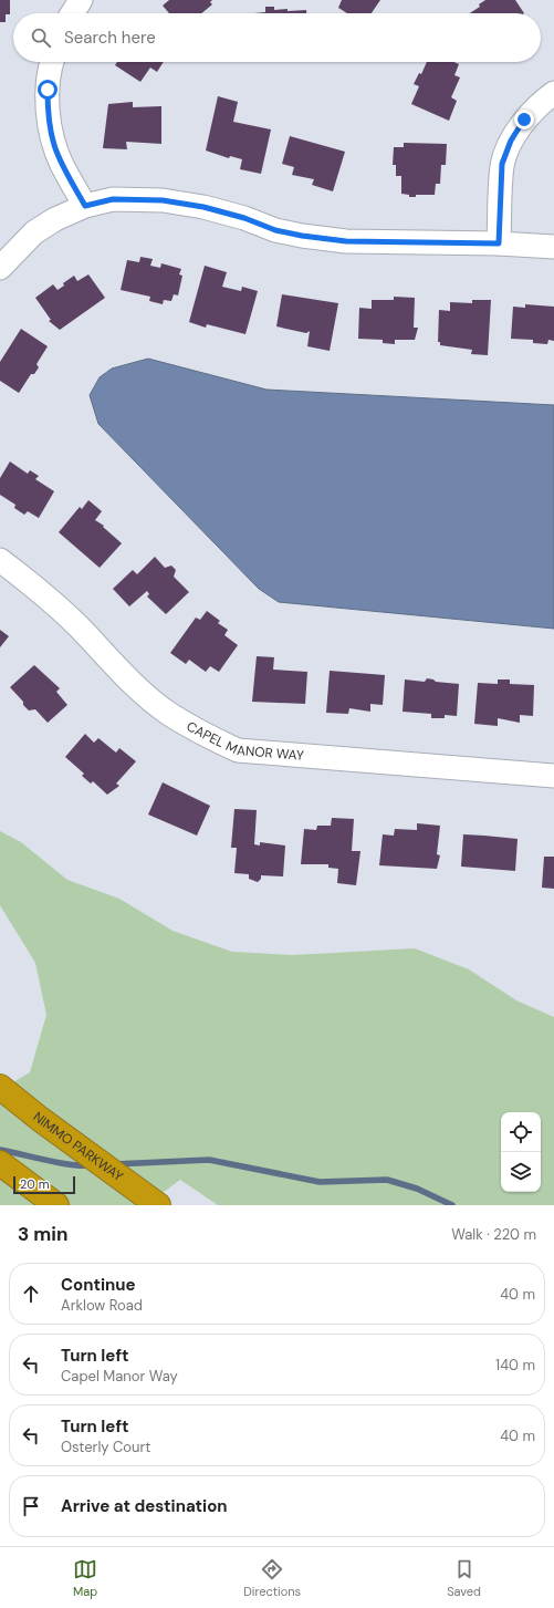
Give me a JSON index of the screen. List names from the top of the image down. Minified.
{"streets":{"highway":["NIMMO PARKWAY"],"street":["CAPEL MANOR WAY"]},"scale_bar":"20 m","page":{"search":"Search here","scale":"20 m","heading":["3 min","Walk · 220 m"],"list":[["Continue","Arklow Road","40 m"],["Turn left","Capel Manor Way","140 m"],["Turn left","Osterly Court","40 m"],"Arrive at destination"],"nav":["Map","Directions","Saved"]}}
